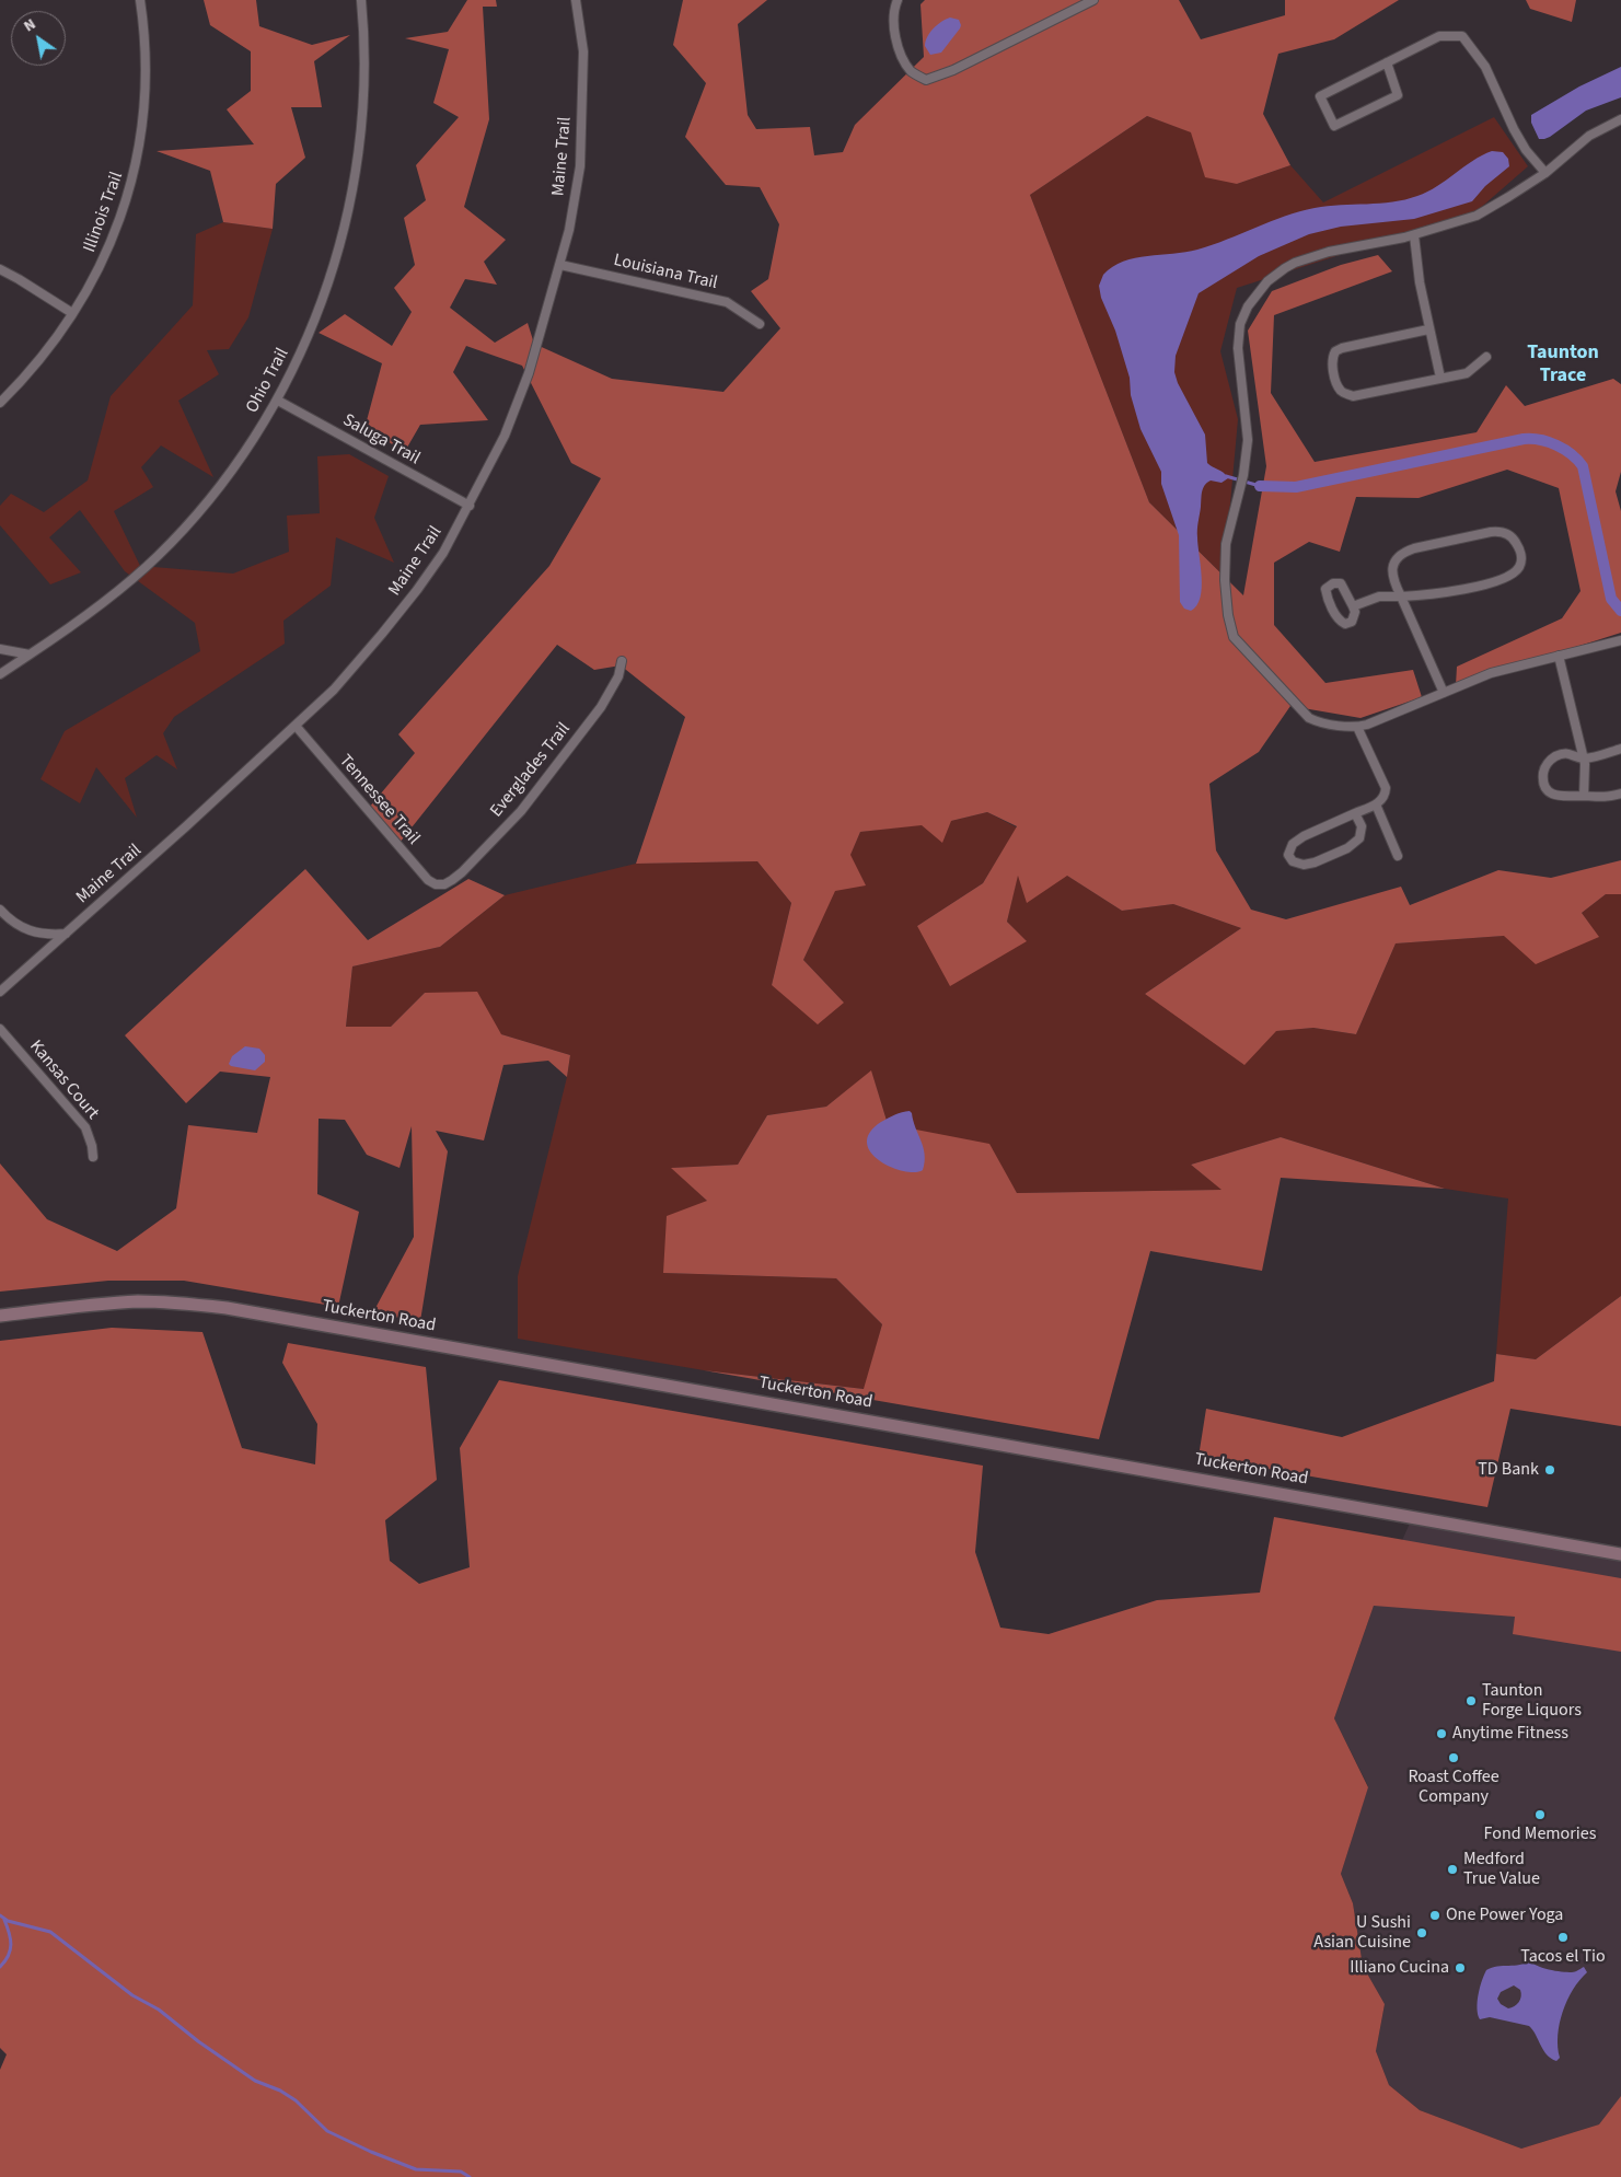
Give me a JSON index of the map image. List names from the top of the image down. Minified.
{"streets":{"main road":["Tuckerton Road"],"street":["Maine Trail","Illinois Trail","Louisiana Trail","Ohio Trail","Saluga Trail","Everglades Trail","Tennessee Trail","Kansas Court"]},"crossings":[["Maine Trail","Louisiana Trail"],["Maine Trail","Saluga Trail"],["Maine Trail","Tennessee Trail"],["Ohio Trail","Saluga Trail"],["Everglades Trail","Tennessee Trail"]],"districts":["Taunton Trace"],"places":["TD Bank","Taunton Forge Liquors","Anytime Fitness","Roast Coffee Company","Fond Memories","Medford True Value","One Power Yoga","U Sushi Asian Cuisine","Tacos el Tio","Illiano Cucina"],"north":"top left"}
